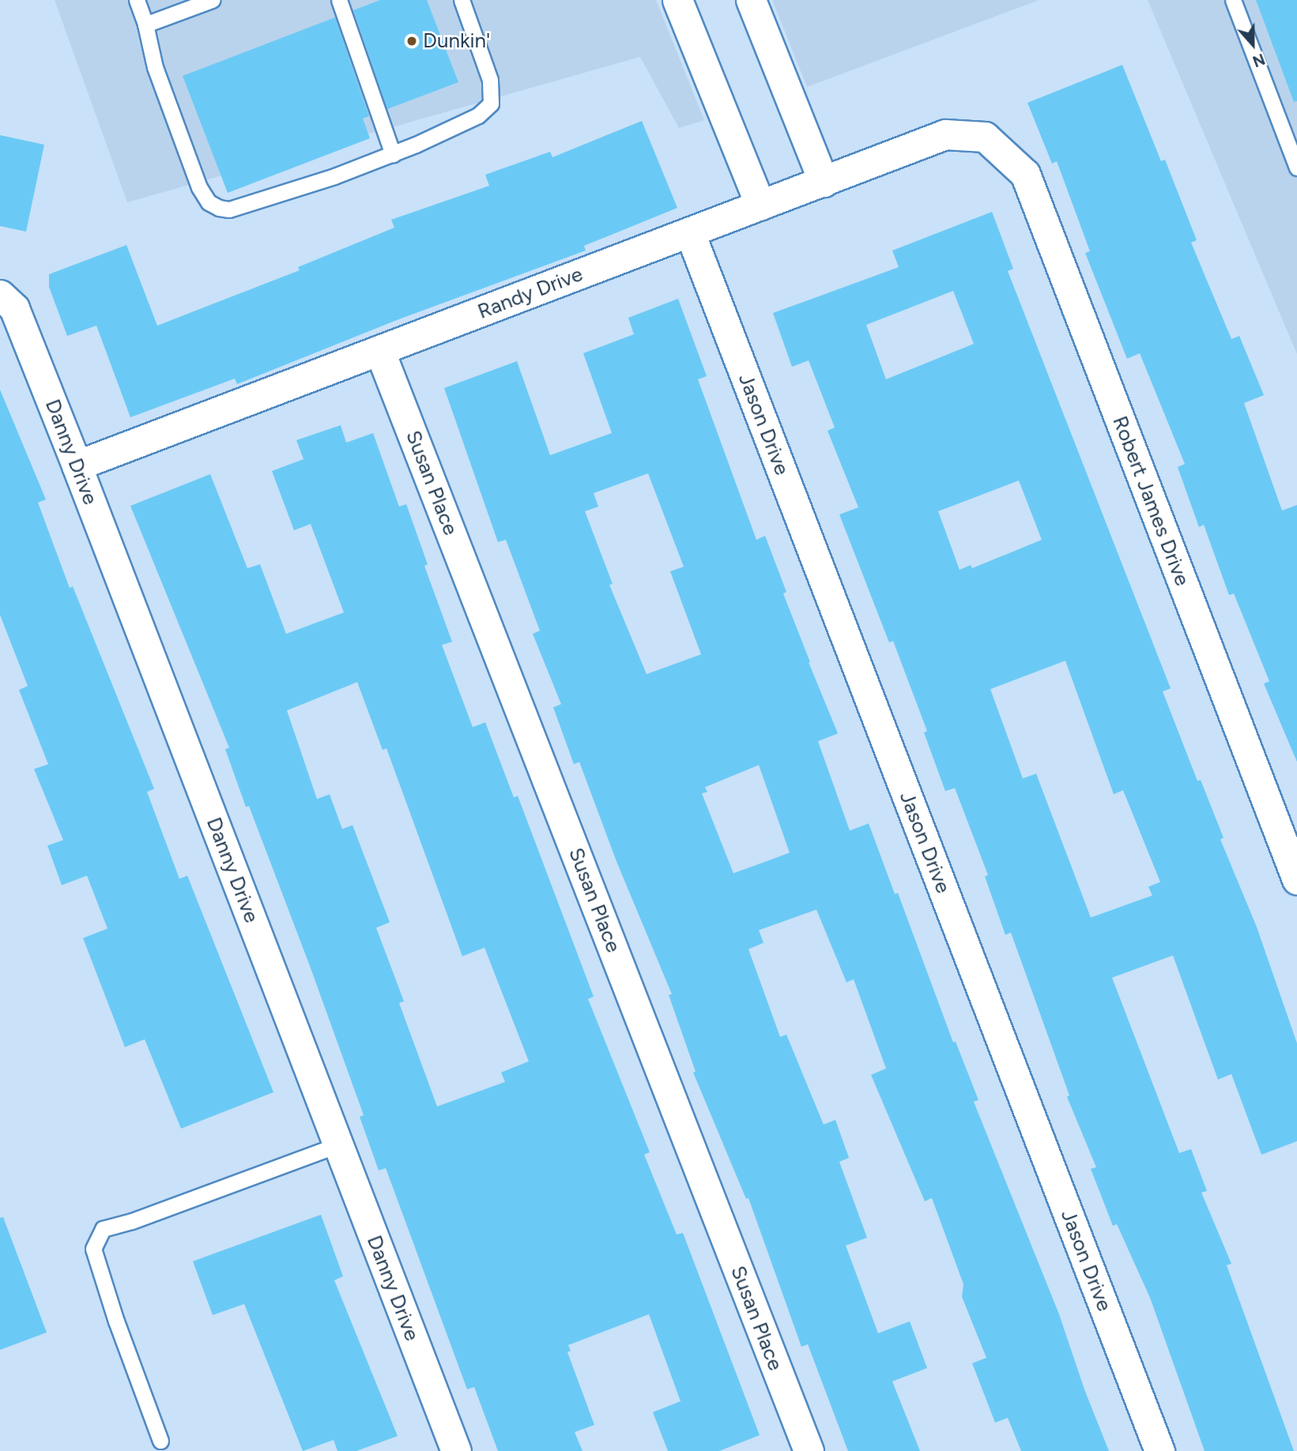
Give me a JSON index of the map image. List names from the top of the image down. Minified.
{"streets":{"street":["Randy Drive","Jason Drive","Danny Drive","Susan Place","Robert James Drive"]},"crossings":[["Randy Drive","Jason Drive"],["Randy Drive","Danny Drive"],["Randy Drive","Susan Place"],["Randy Drive","Robert James Drive"]],"places":["Dunkin'"],"north":"bottom"}
